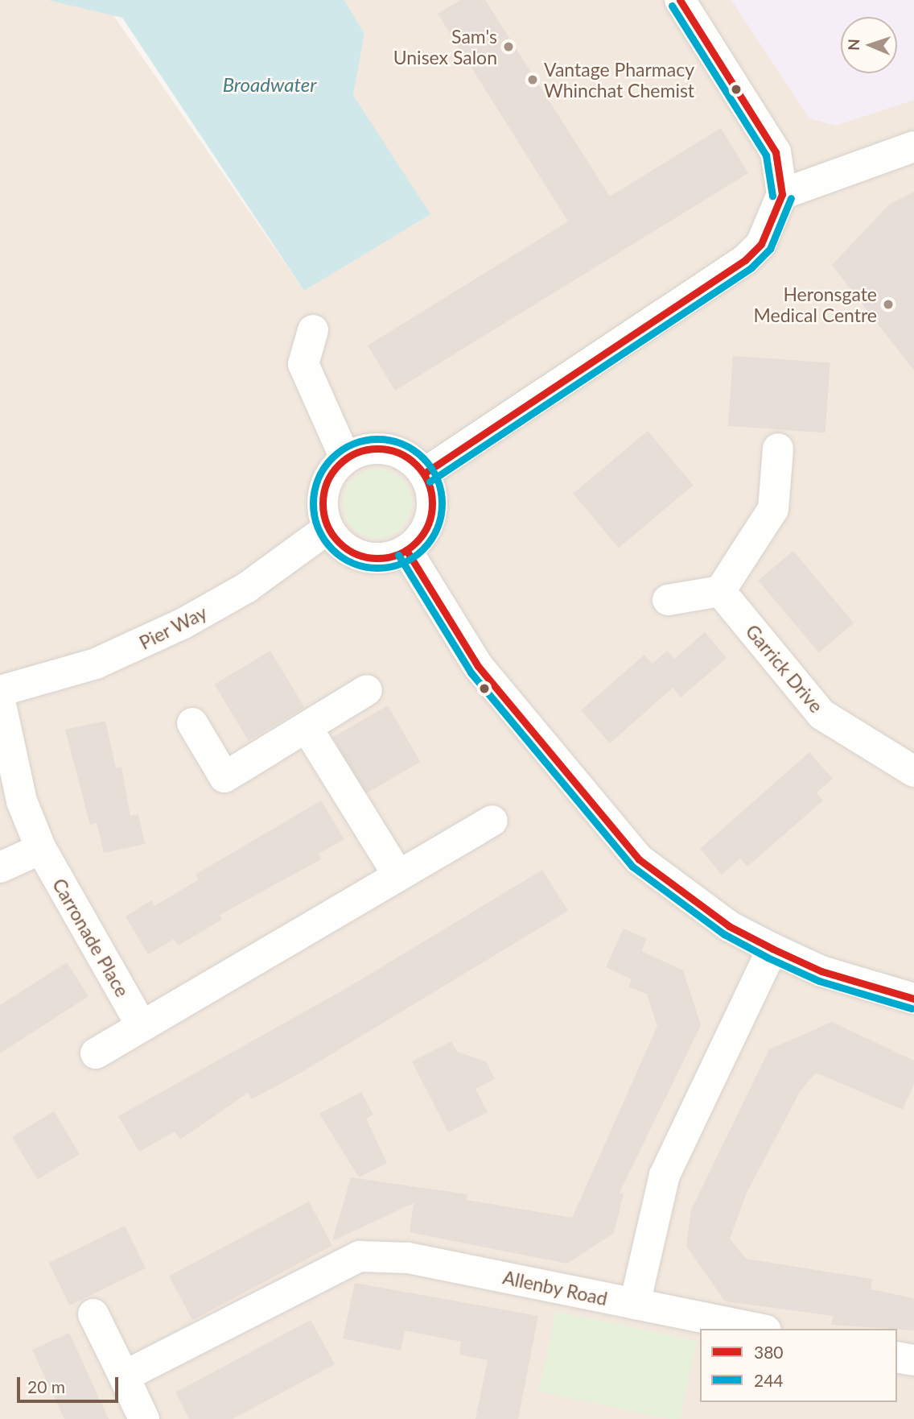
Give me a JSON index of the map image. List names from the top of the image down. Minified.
{"streets":{"street":["Pier Way","Garrick Drive","Carronade Place","Allenby Road"]},"water":["Broadwater"],"places":["Sam's Unisex Salon","Vantage Pharmacy Whinchat Chemist","Heronsgate Medical Centre"],"lines":["transit line 380","transit line 244"],"legend":["380","244"],"scale_bar":"20 m","north":"left"}
